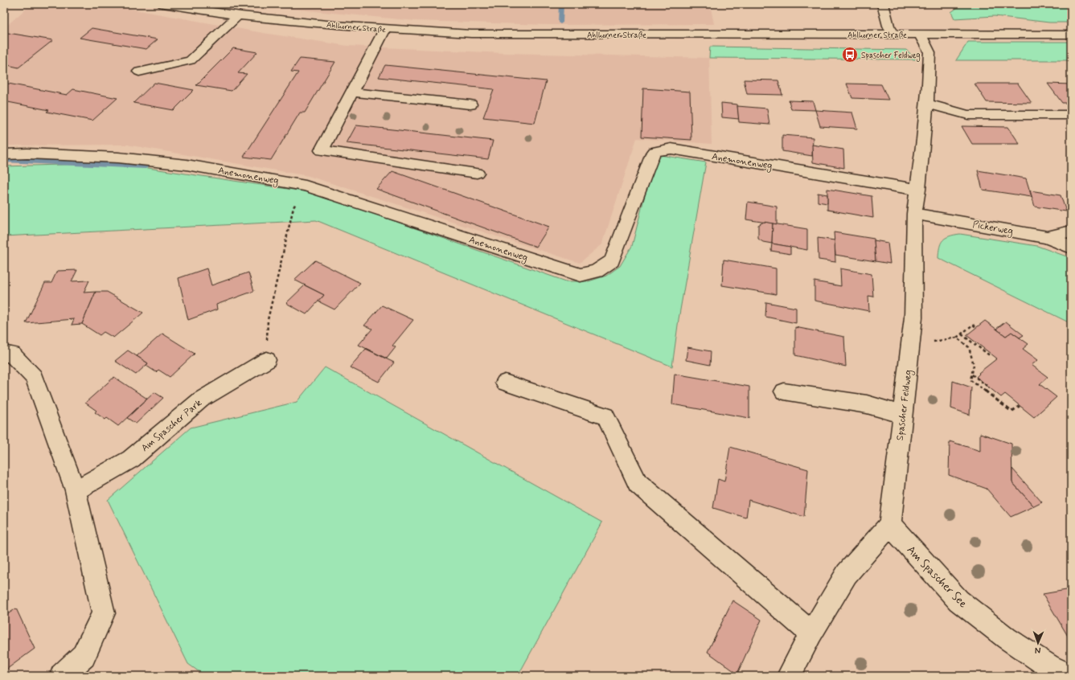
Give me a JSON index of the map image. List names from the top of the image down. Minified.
{"streets":{"street":["Ahlhorner Straße","Anemonenweg","Pickerweg","Spascher Feldweg","Am Spascher Park","Am Spascher See"]},"crossings":[["Ahlhorner Straße","Spascher Feldweg"],["Anemonenweg","Spascher Feldweg"],["Pickerweg","Spascher Feldweg"],["Spascher Feldweg","Am Spascher See"]],"places":{"bus stop":["Spascher Feldweg"]},"north":"bottom"}
